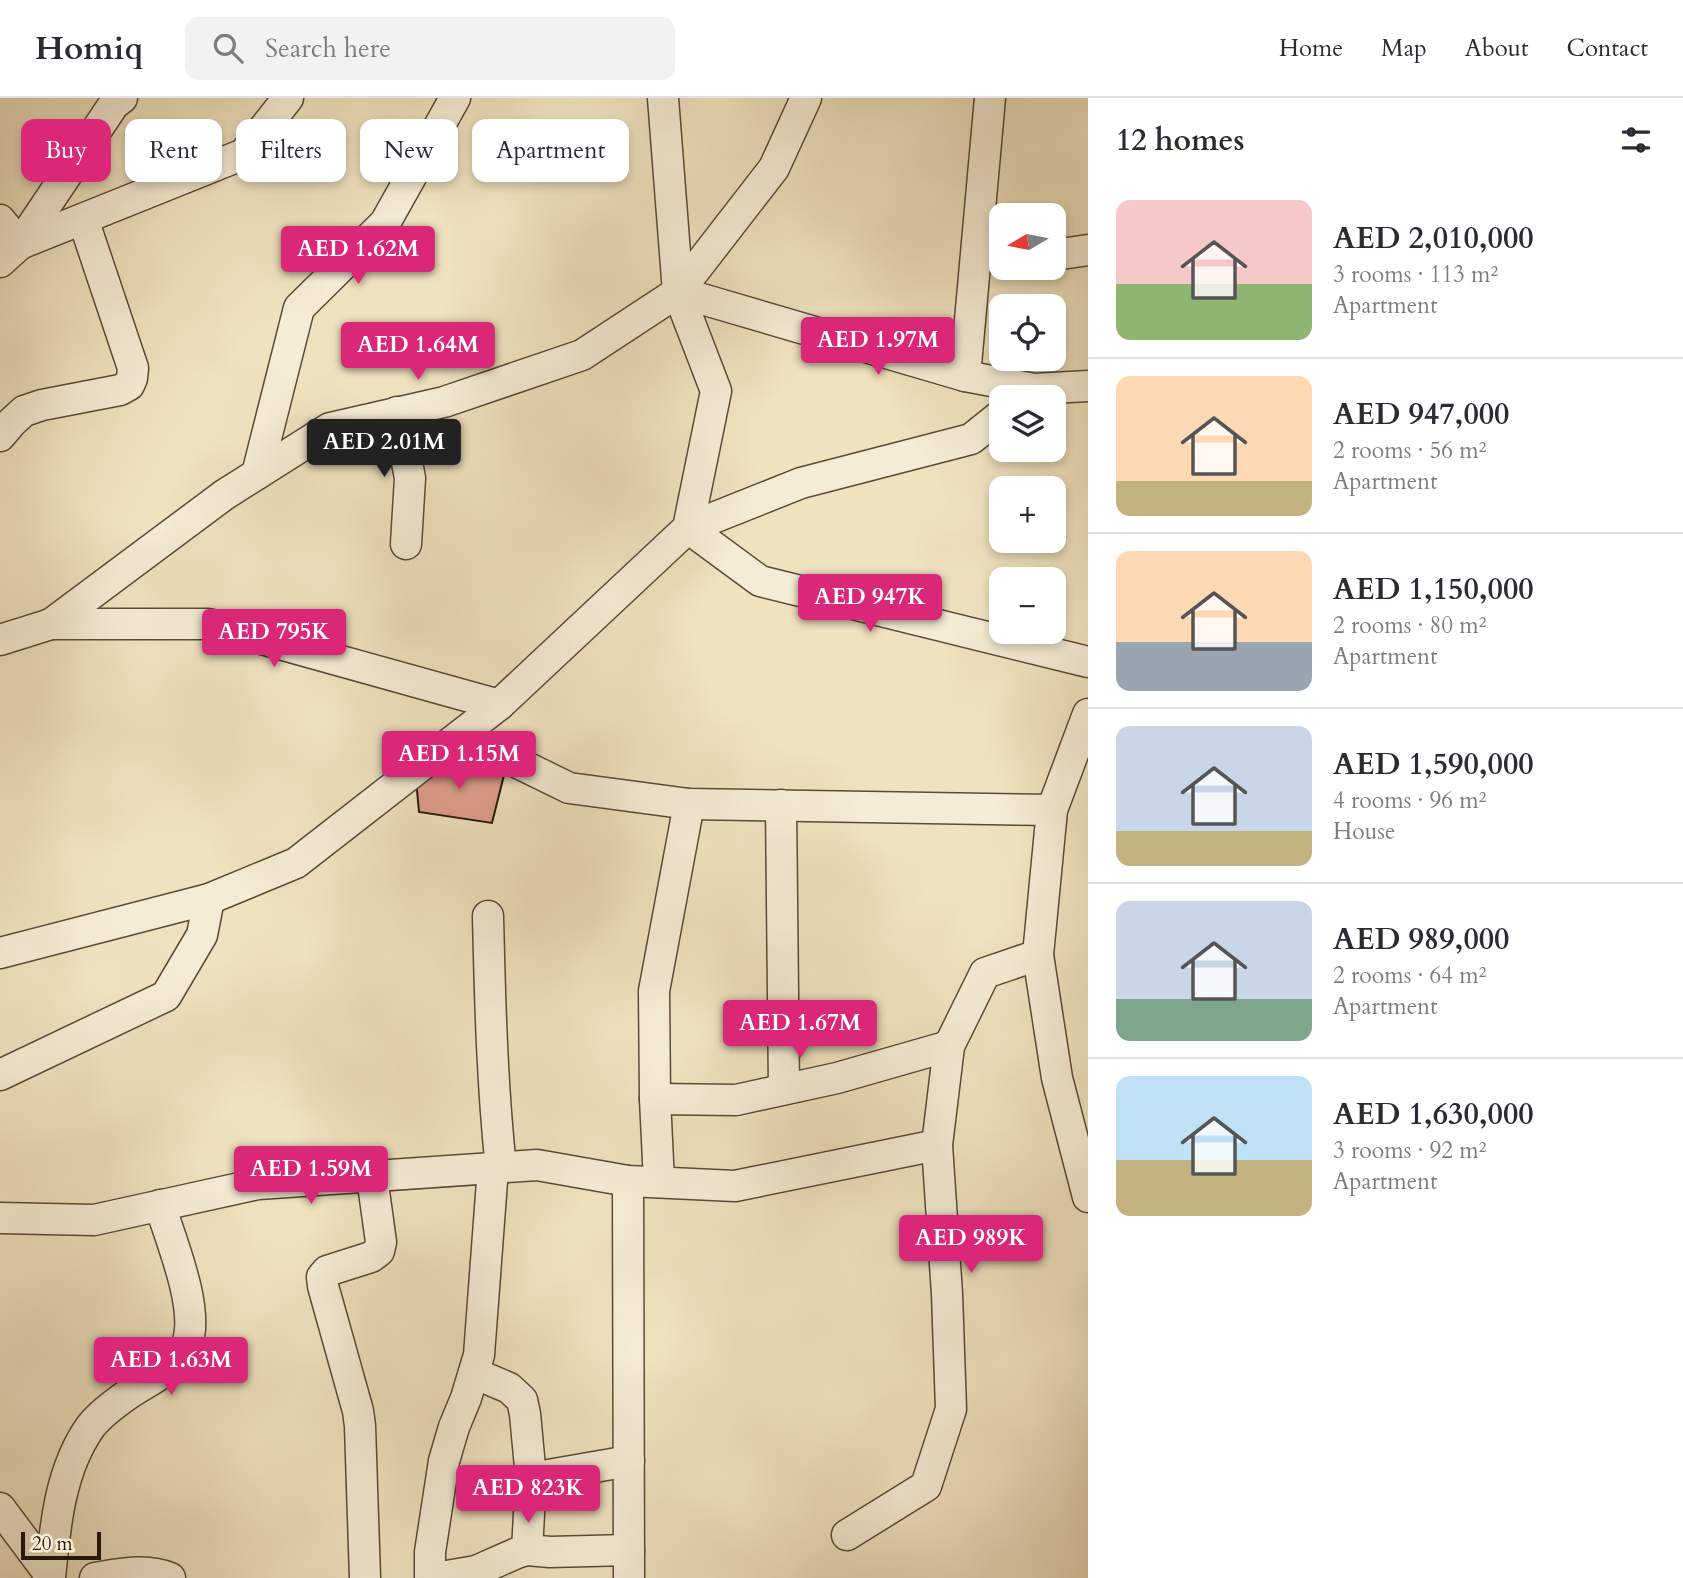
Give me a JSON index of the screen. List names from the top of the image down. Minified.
{"scale_bar":"20 m","north":"left","page":{"header":"Homiq","search":"Search here","nav":["Home","Map","About","Contact"],"heading":"12 homes","chip":["Buy","Rent","Filters","New","Apartment"],"list":[{"name":"AED 2,010,000","note":"3 rooms · 113 m² · Apartment"},{"name":"AED 947,000","note":"2 rooms · 56 m² · Apartment"},{"name":"AED 1,150,000","note":"2 rooms · 80 m² · Apartment"},{"name":"AED 1,590,000","note":"4 rooms · 96 m² · House"},{"name":"AED 989,000","note":"2 rooms · 64 m² · Apartment"},{"name":"AED 1,630,000","note":"3 rooms · 92 m² · Apartment"}],"map_buttons":["+","−"],"price":["AED 1.62M","AED 1.97M","AED 1.64M","AED 2.01M","AED 947K","AED 795K","AED 1.15M","AED 1.67M","AED 1.59M","AED 989K","AED 1.63M","AED 823K"],"scale":"20 m"}}
